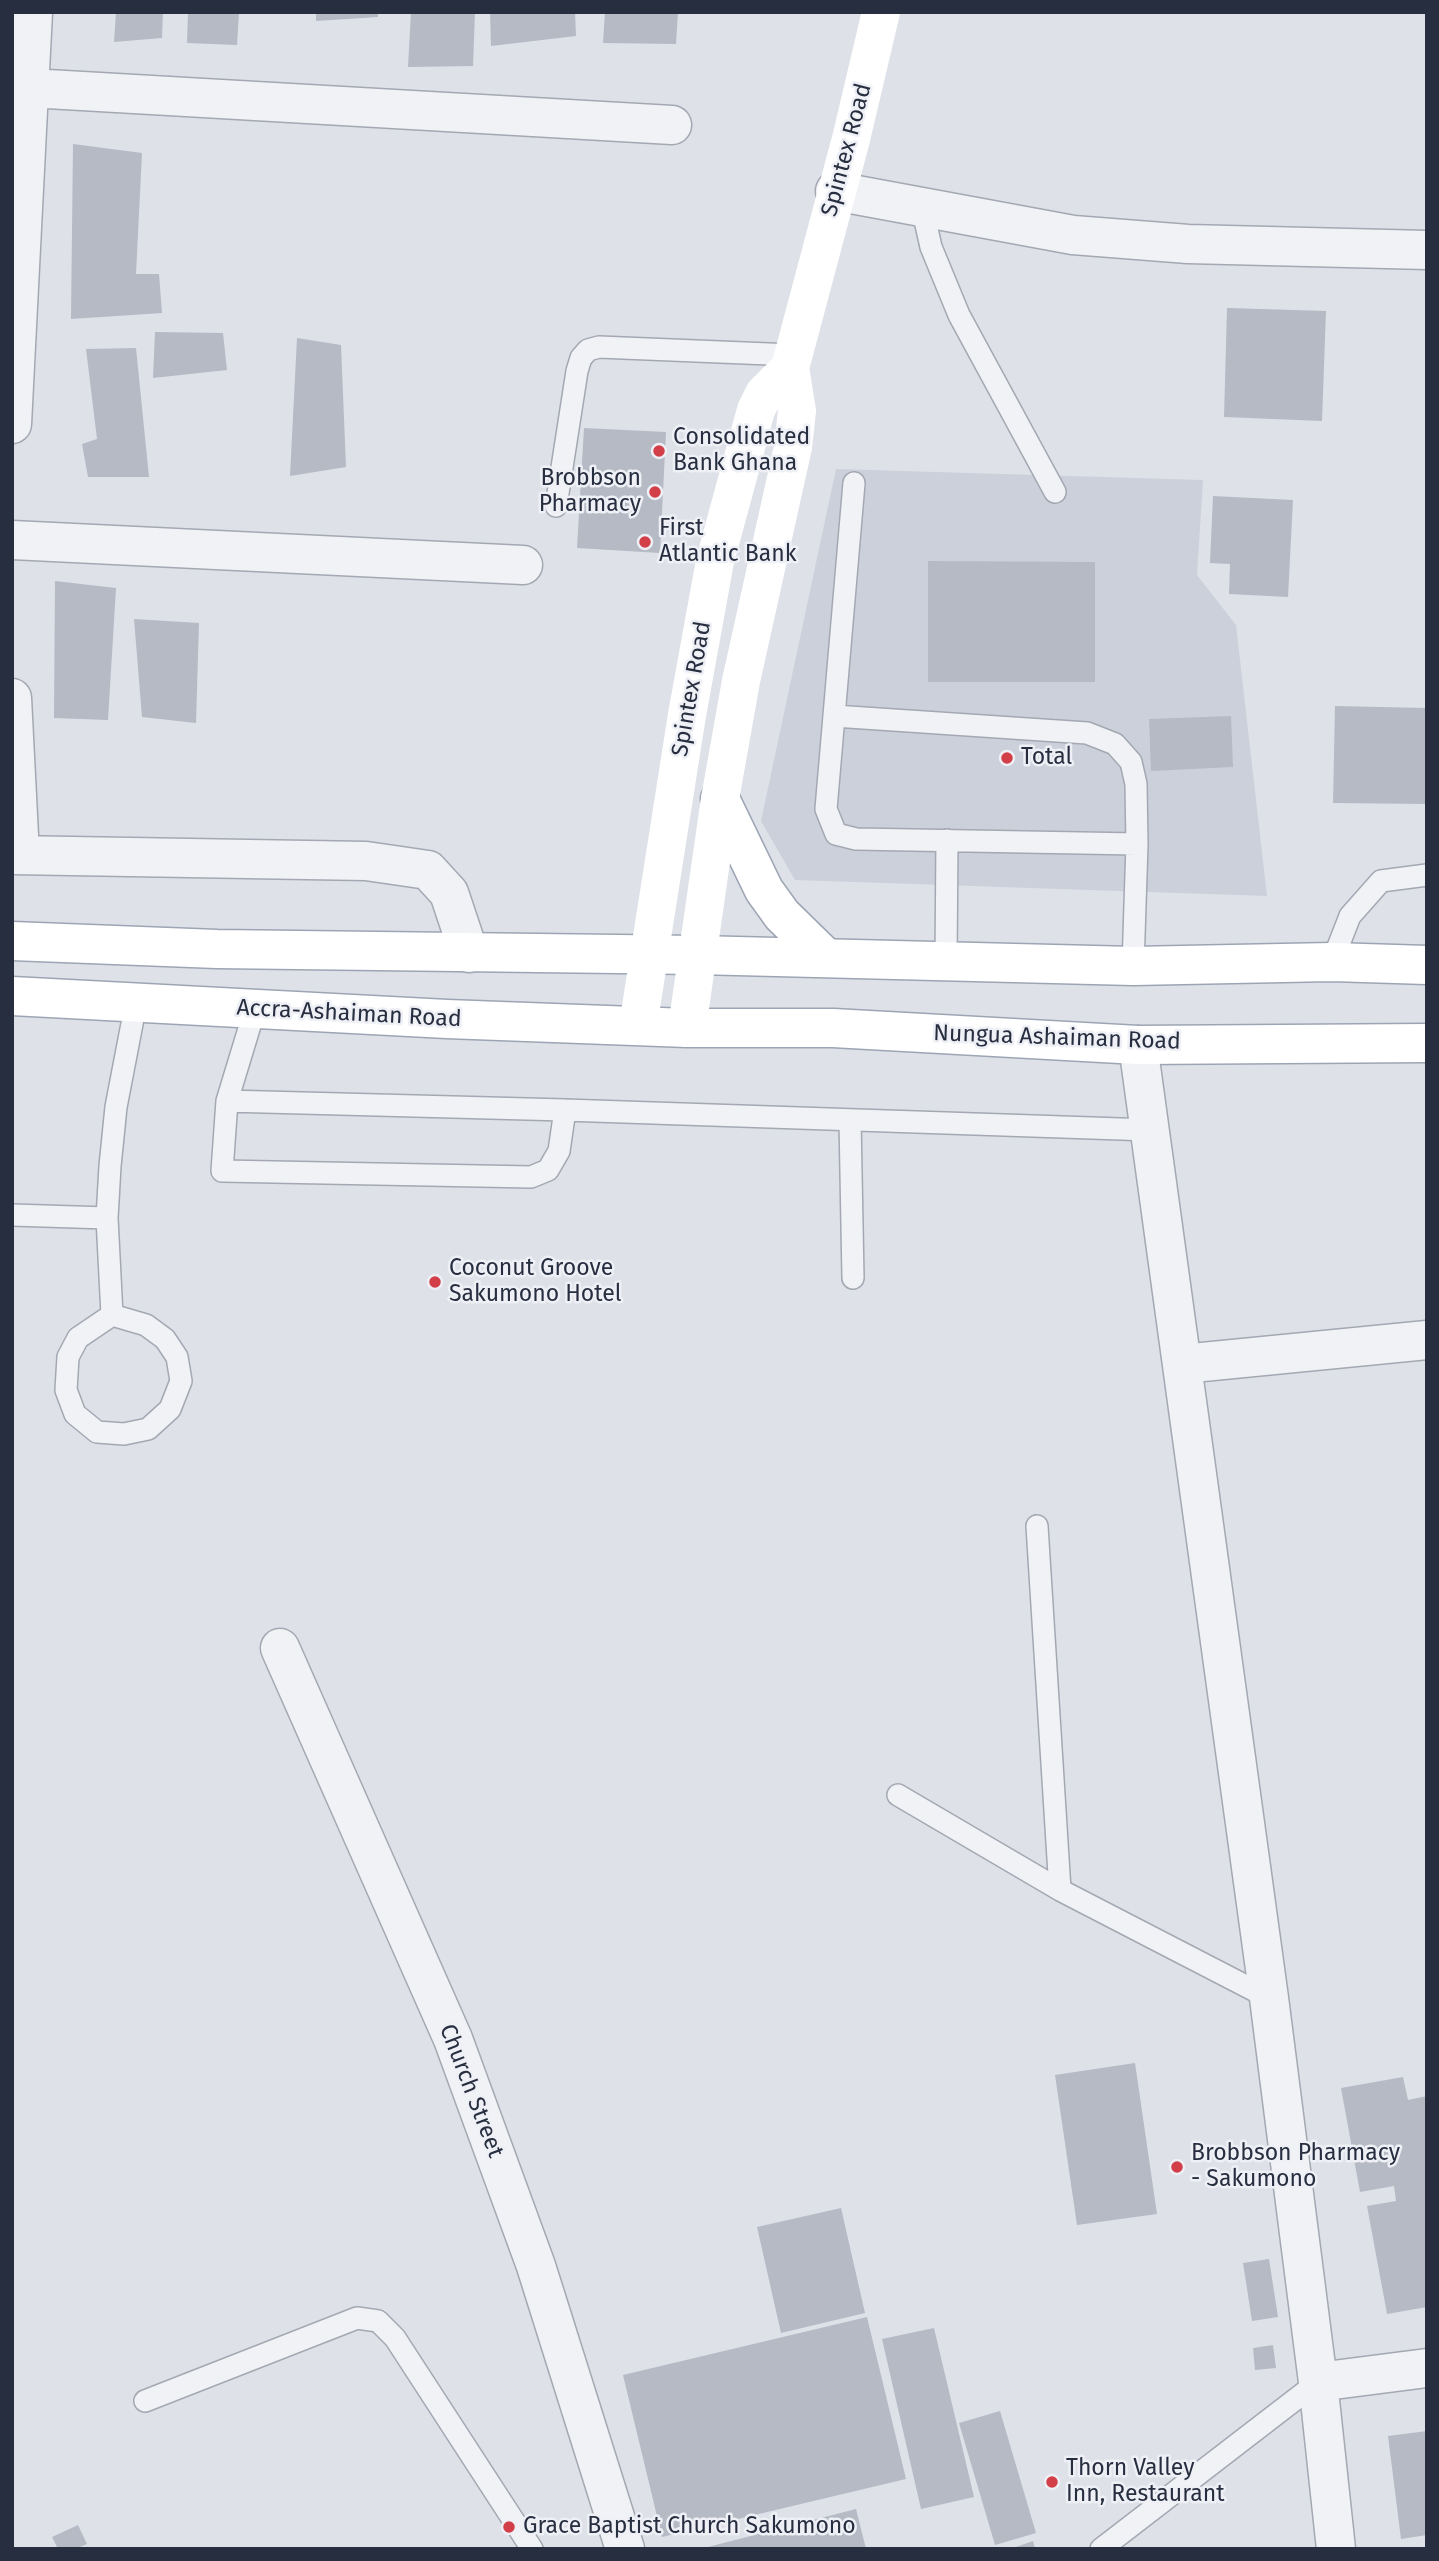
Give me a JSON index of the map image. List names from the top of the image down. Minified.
{"streets":{"main road":["Spintex Road","Accra-Ashaiman Road","Nungua Ashaiman Road"],"street":["Church Street"]},"crossings":[["Spintex Road","Accra-Ashaiman Road"],["Spintex Road","Nungua Ashaiman Road"],["Accra-Ashaiman Road","Nungua Ashaiman Road"]],"places":["Consolidated Bank Ghana","Brobbson Pharmacy","First Atlantic Bank","Total","Coconut Groove Sakumono Hotel","Brobbson Pharmacy - Sakumono","Thorn Valley Inn, Restaurant","Grace Baptist Church Sakumono"]}
